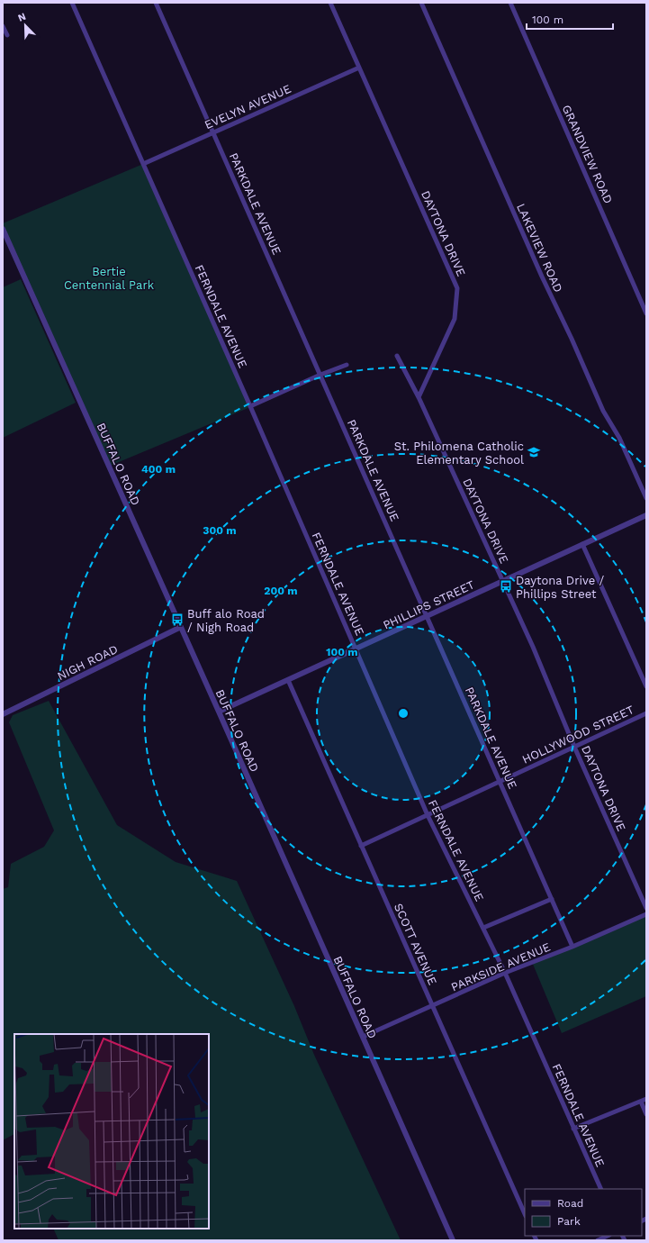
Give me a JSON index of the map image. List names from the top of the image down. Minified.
{"streets":{"street":["EVELYN AVENUE","GRANDVIEW ROAD","PARKDALE AVENUE","DAYTONA DRIVE","LAKEVIEW ROAD","FERNDALE AVENUE","BUFFALO ROAD","PHILLIPS STREET","NIGH ROAD","HOLLYWOOD STREET","SCOTT AVENUE","PARKSIDE AVENUE"]},"crossings":[["EVELYN AVENUE","PARKDALE AVENUE"],["EVELYN AVENUE","DAYTONA DRIVE"],["EVELYN AVENUE","FERNDALE AVENUE"],["PARKDALE AVENUE","PHILLIPS STREET"],["PARKDALE AVENUE","HOLLYWOOD STREET"],["PARKDALE AVENUE","PARKSIDE AVENUE"],["DAYTONA DRIVE","PHILLIPS STREET"],["DAYTONA DRIVE","HOLLYWOOD STREET"],["FERNDALE AVENUE","PHILLIPS STREET"],["FERNDALE AVENUE","HOLLYWOOD STREET"],["FERNDALE AVENUE","PARKSIDE AVENUE"],["BUFFALO ROAD","PHILLIPS STREET"],["BUFFALO ROAD","NIGH ROAD"],["BUFFALO ROAD","PARKSIDE AVENUE"],["PHILLIPS STREET","SCOTT AVENUE"],["HOLLYWOOD STREET","SCOTT AVENUE"],["SCOTT AVENUE","PARKSIDE AVENUE"]],"parks":["Bertie Centennial Park"],"places":{"school or university":["St. Philomena Catholic Elementary School"],"bus stop":["Daytona Drive / Phillips Street","Buff alo Road / Nigh Road"]},"legend":["Road","Park"],"scale_bar":"100 m","north":"top left","rings":["400 m","300 m","200 m","100 m"]}
